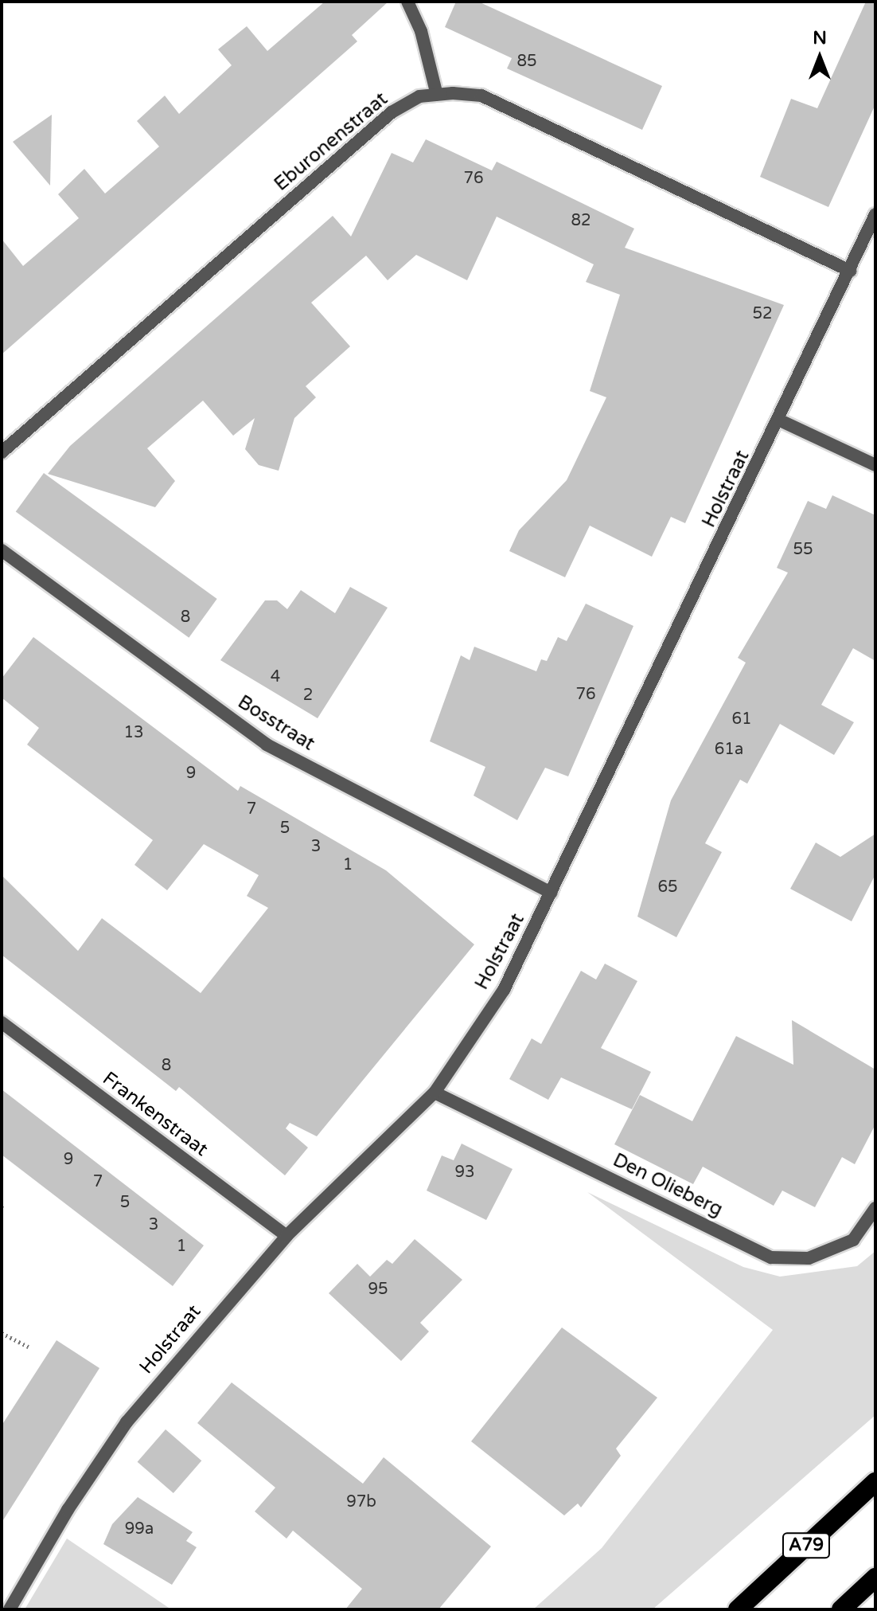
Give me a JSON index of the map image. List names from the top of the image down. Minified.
{"streets":{"highway":["A79"],"street":["Eburonenstraat","Holstraat","Bosstraat","Frankenstraat","Den Olieberg"]},"crossings":[["Eburonenstraat","Holstraat"],["Holstraat","Bosstraat"],["Holstraat","Frankenstraat"],["Holstraat","Den Olieberg"]],"house_numbers":["85","76","82","52","55","8","4","76","2","61","13","61a","9","7","5","3","1","65","8","9","93","7","5","3","1","95","97b","99a"],"north":"top"}
